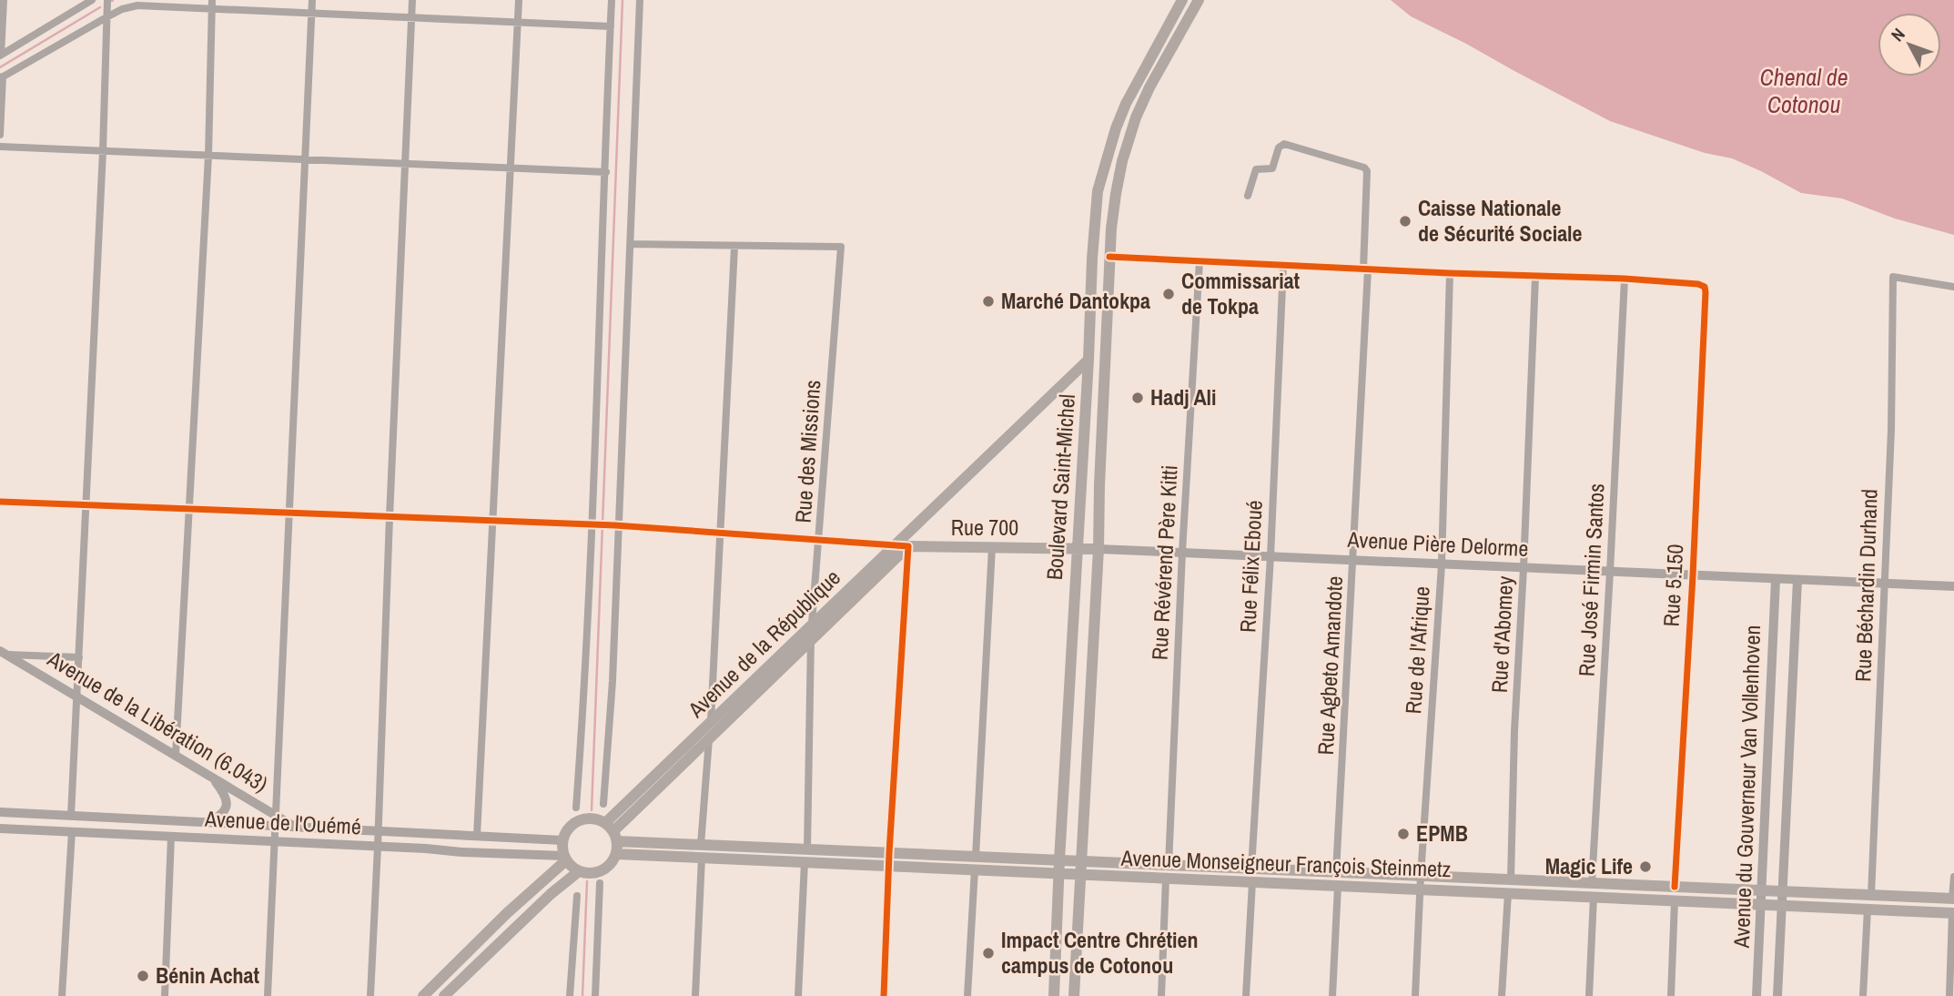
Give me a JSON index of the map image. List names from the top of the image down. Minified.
{"streets":{"main road":["Boulevard Saint-Michel","Rue 700","Avenue Pière Delorme","Avenue de la République","Avenue de la Libération (6.043)","Avenue du Gouverneur Van Vollenhoven","Avenue de l'Ouémé","Avenue Monseigneur François Steinmetz"],"street":["Rue des Missions","Rue Révérend Père Kitti","Rue Félix Eboué","Rue José Firmin Santos","Rue 5.150","Rue Béchardin Durhand","Rue d'Abomey","Rue de l'Afrique","Rue Agbeto Amandote"]},"crossings":[["Rue des Missions","Avenue de la République"],["Rue des Missions","Avenue Monseigneur François Steinmetz"],["Boulevard Saint-Michel","Rue 700"],["Boulevard Saint-Michel","Avenue Pière Delorme"],["Boulevard Saint-Michel","Avenue de la République"],["Boulevard Saint-Michel","Avenue Monseigneur François Steinmetz"],["Rue 700","Avenue Pière Delorme"],["Rue 700","Avenue de la République"],["Avenue Pière Delorme","Rue Révérend Père Kitti"],["Avenue Pière Delorme","Rue Félix Eboué"],["Avenue Pière Delorme","Rue José Firmin Santos"],["Avenue Pière Delorme","Rue 5.150"],["Avenue Pière Delorme","Rue Béchardin Durhand"],["Avenue Pière Delorme","Rue d'Abomey"],["Avenue Pière Delorme","Rue de l'Afrique"],["Avenue Pière Delorme","Rue Agbeto Amandote"],["Avenue Pière Delorme","Avenue du Gouverneur Van Vollenhoven"],["Rue Révérend Père Kitti","Avenue Monseigneur François Steinmetz"],["Rue Félix Eboué","Avenue Monseigneur François Steinmetz"],["Rue José Firmin Santos","Rue 5.150"],["Rue José Firmin Santos","Avenue Monseigneur François Steinmetz"],["Rue 5.150","Avenue Monseigneur François Steinmetz"],["Rue Béchardin Durhand","Avenue Monseigneur François Steinmetz"],["Rue d'Abomey","Avenue Monseigneur François Steinmetz"],["Avenue de la République","Avenue de l'Ouémé"],["Avenue de la République","Avenue Monseigneur François Steinmetz"],["Rue de l'Afrique","Avenue Monseigneur François Steinmetz"],["Rue Agbeto Amandote","Avenue Monseigneur François Steinmetz"],["Avenue de la Libération (6.043)","Avenue de l'Ouémé"],["Avenue du Gouverneur Van Vollenhoven","Avenue Monseigneur François Steinmetz"],["Avenue de l'Ouémé","Avenue Monseigneur François Steinmetz"]],"water":["Chenal de Cotonou"],"places":["Caisse Nationale de Sécurité Sociale","Commissariat de Tokpa","Marché Dantokpa","Hadj Ali","EPMB","Magic Life","Impact Centre Chrétien campus de Cotonou","Bénin Achat"],"north":"top left"}
